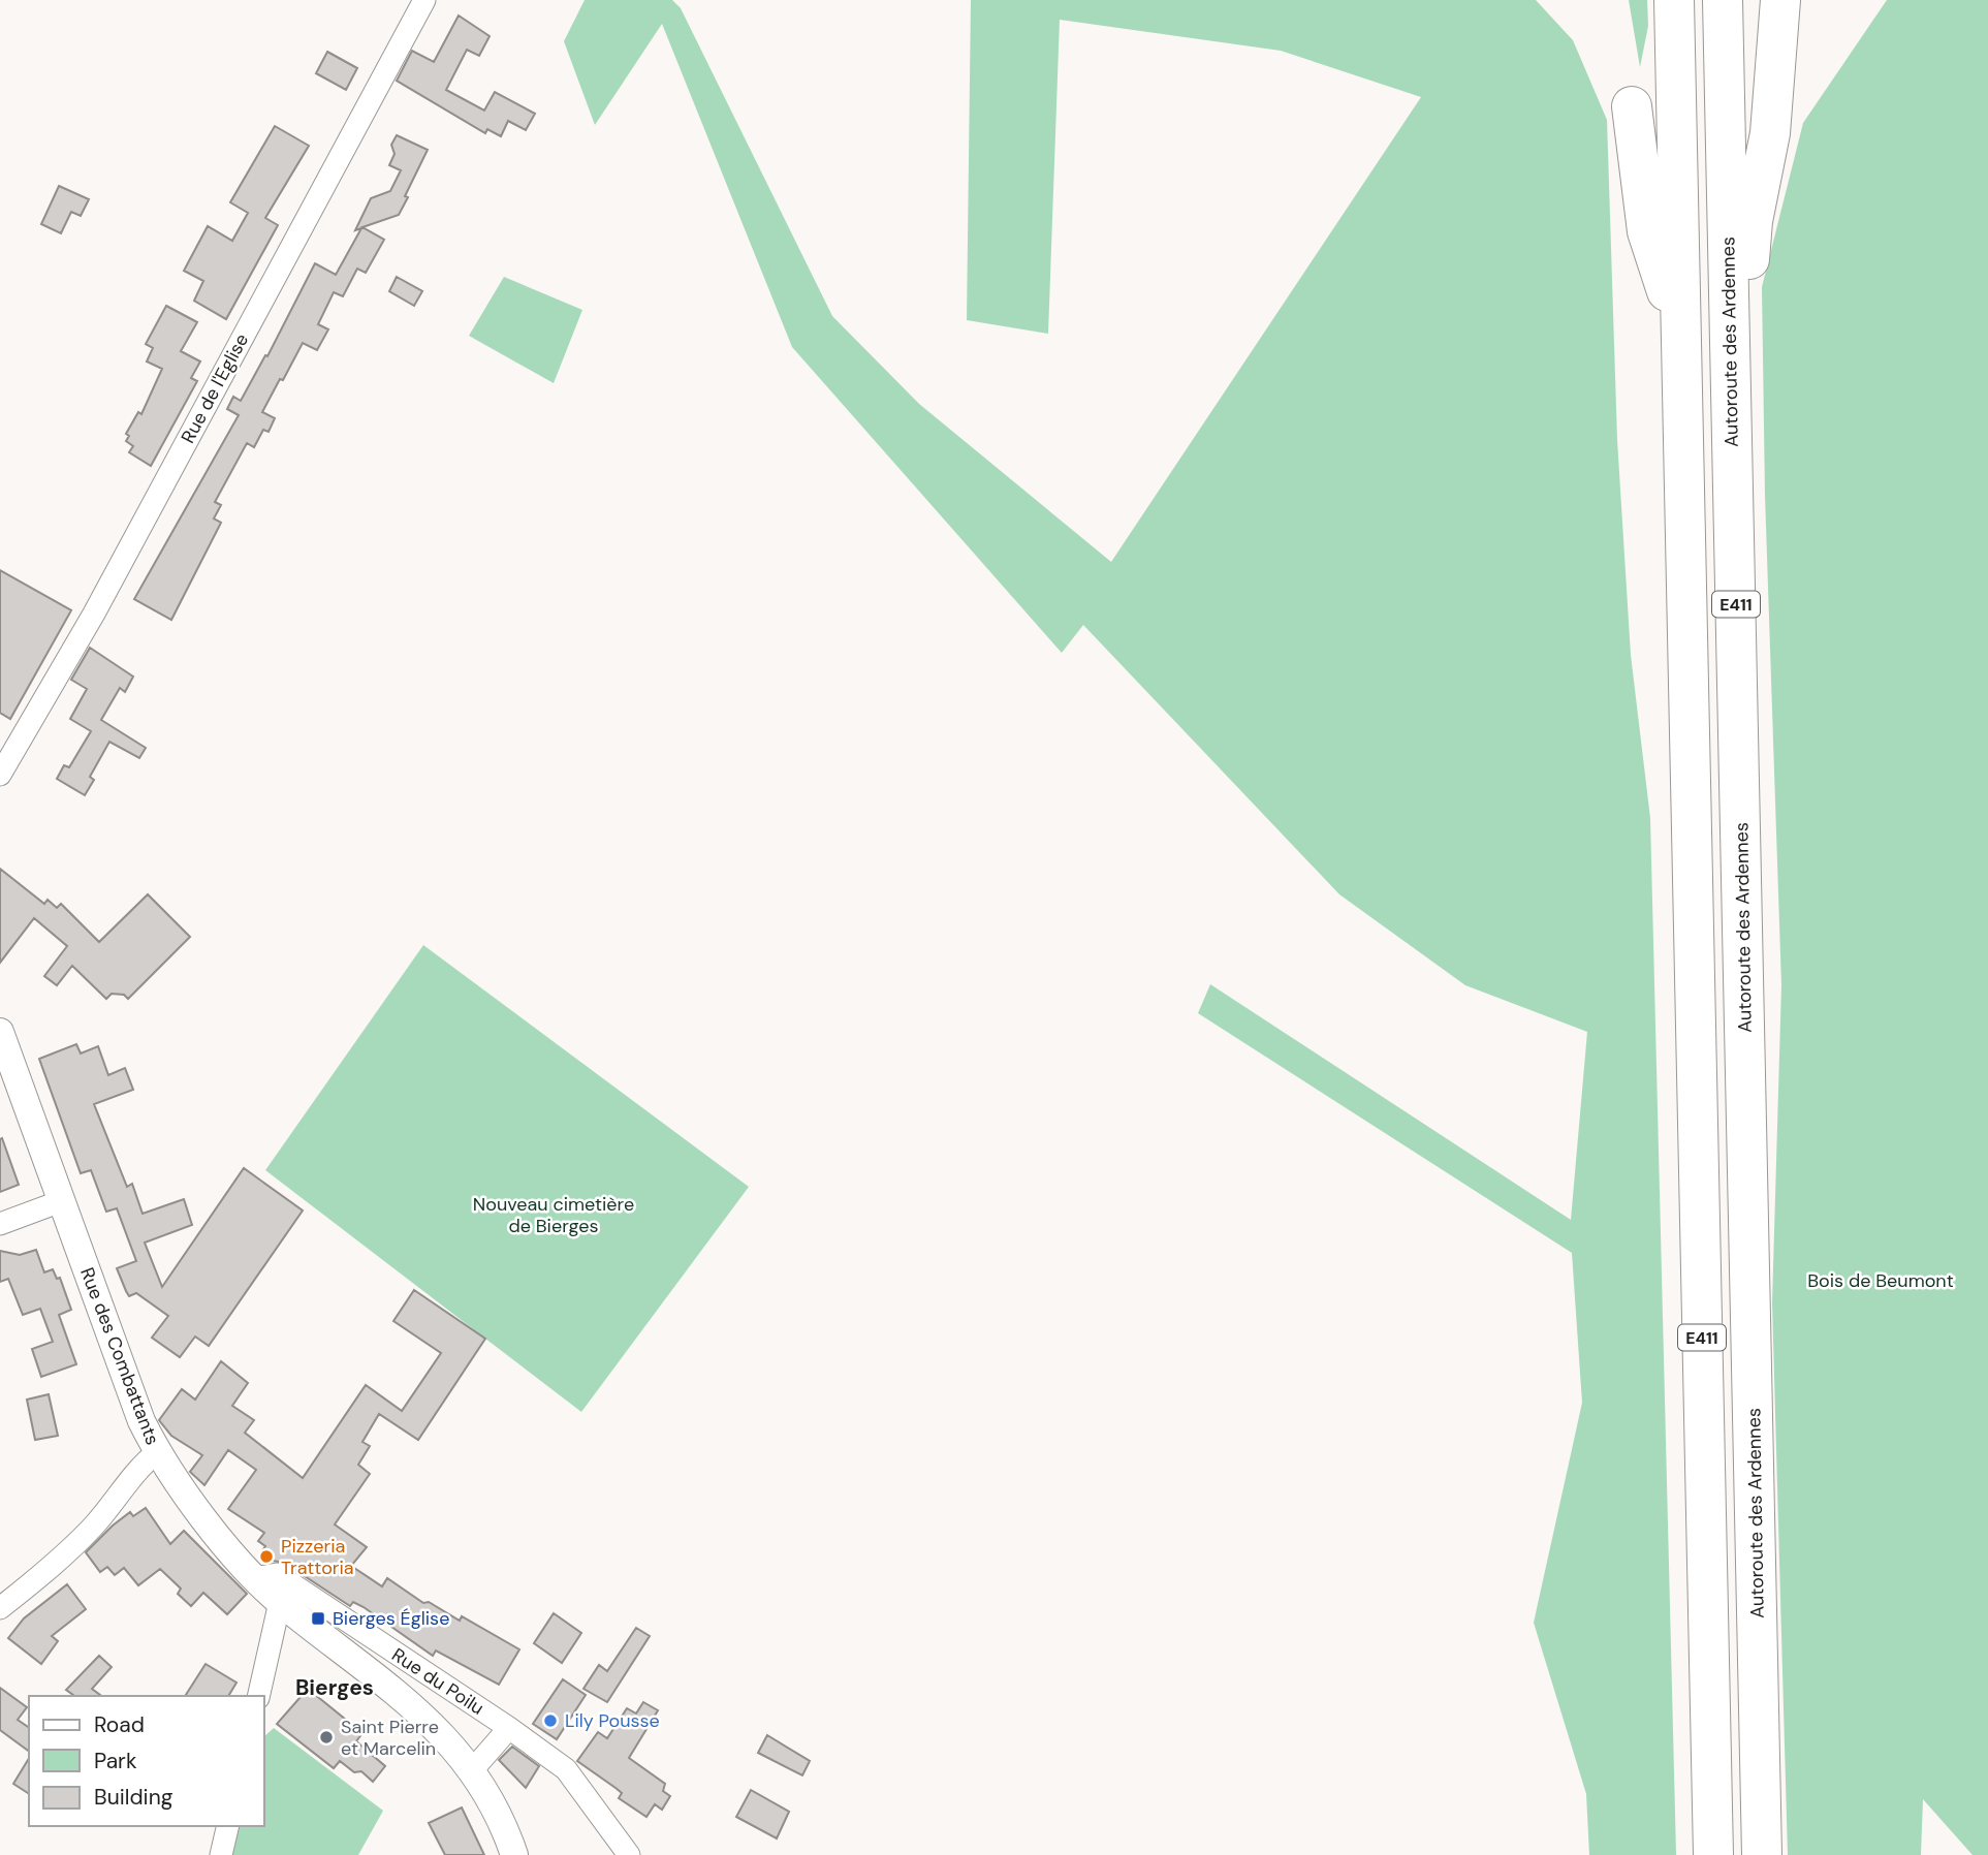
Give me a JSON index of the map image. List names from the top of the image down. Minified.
{"streets":{"highway":["Autoroute des Ardennes","E411"],"street":["Rue de l'Eglise","Rue des Combattants","Rue du Poilu"]},"crossings":[["Rue des Combattants","Rue du Poilu"]],"districts":["Bierges"],"parks":["Nouveau cimetière de Bierges","Bois de Beumont"],"places":{"other":["Pizzeria Trattoria","Lily Pousse","Saint Pierre et Marcelin"],"transit":["Bierges Église"]},"legend":["Road","Park","Building"]}
